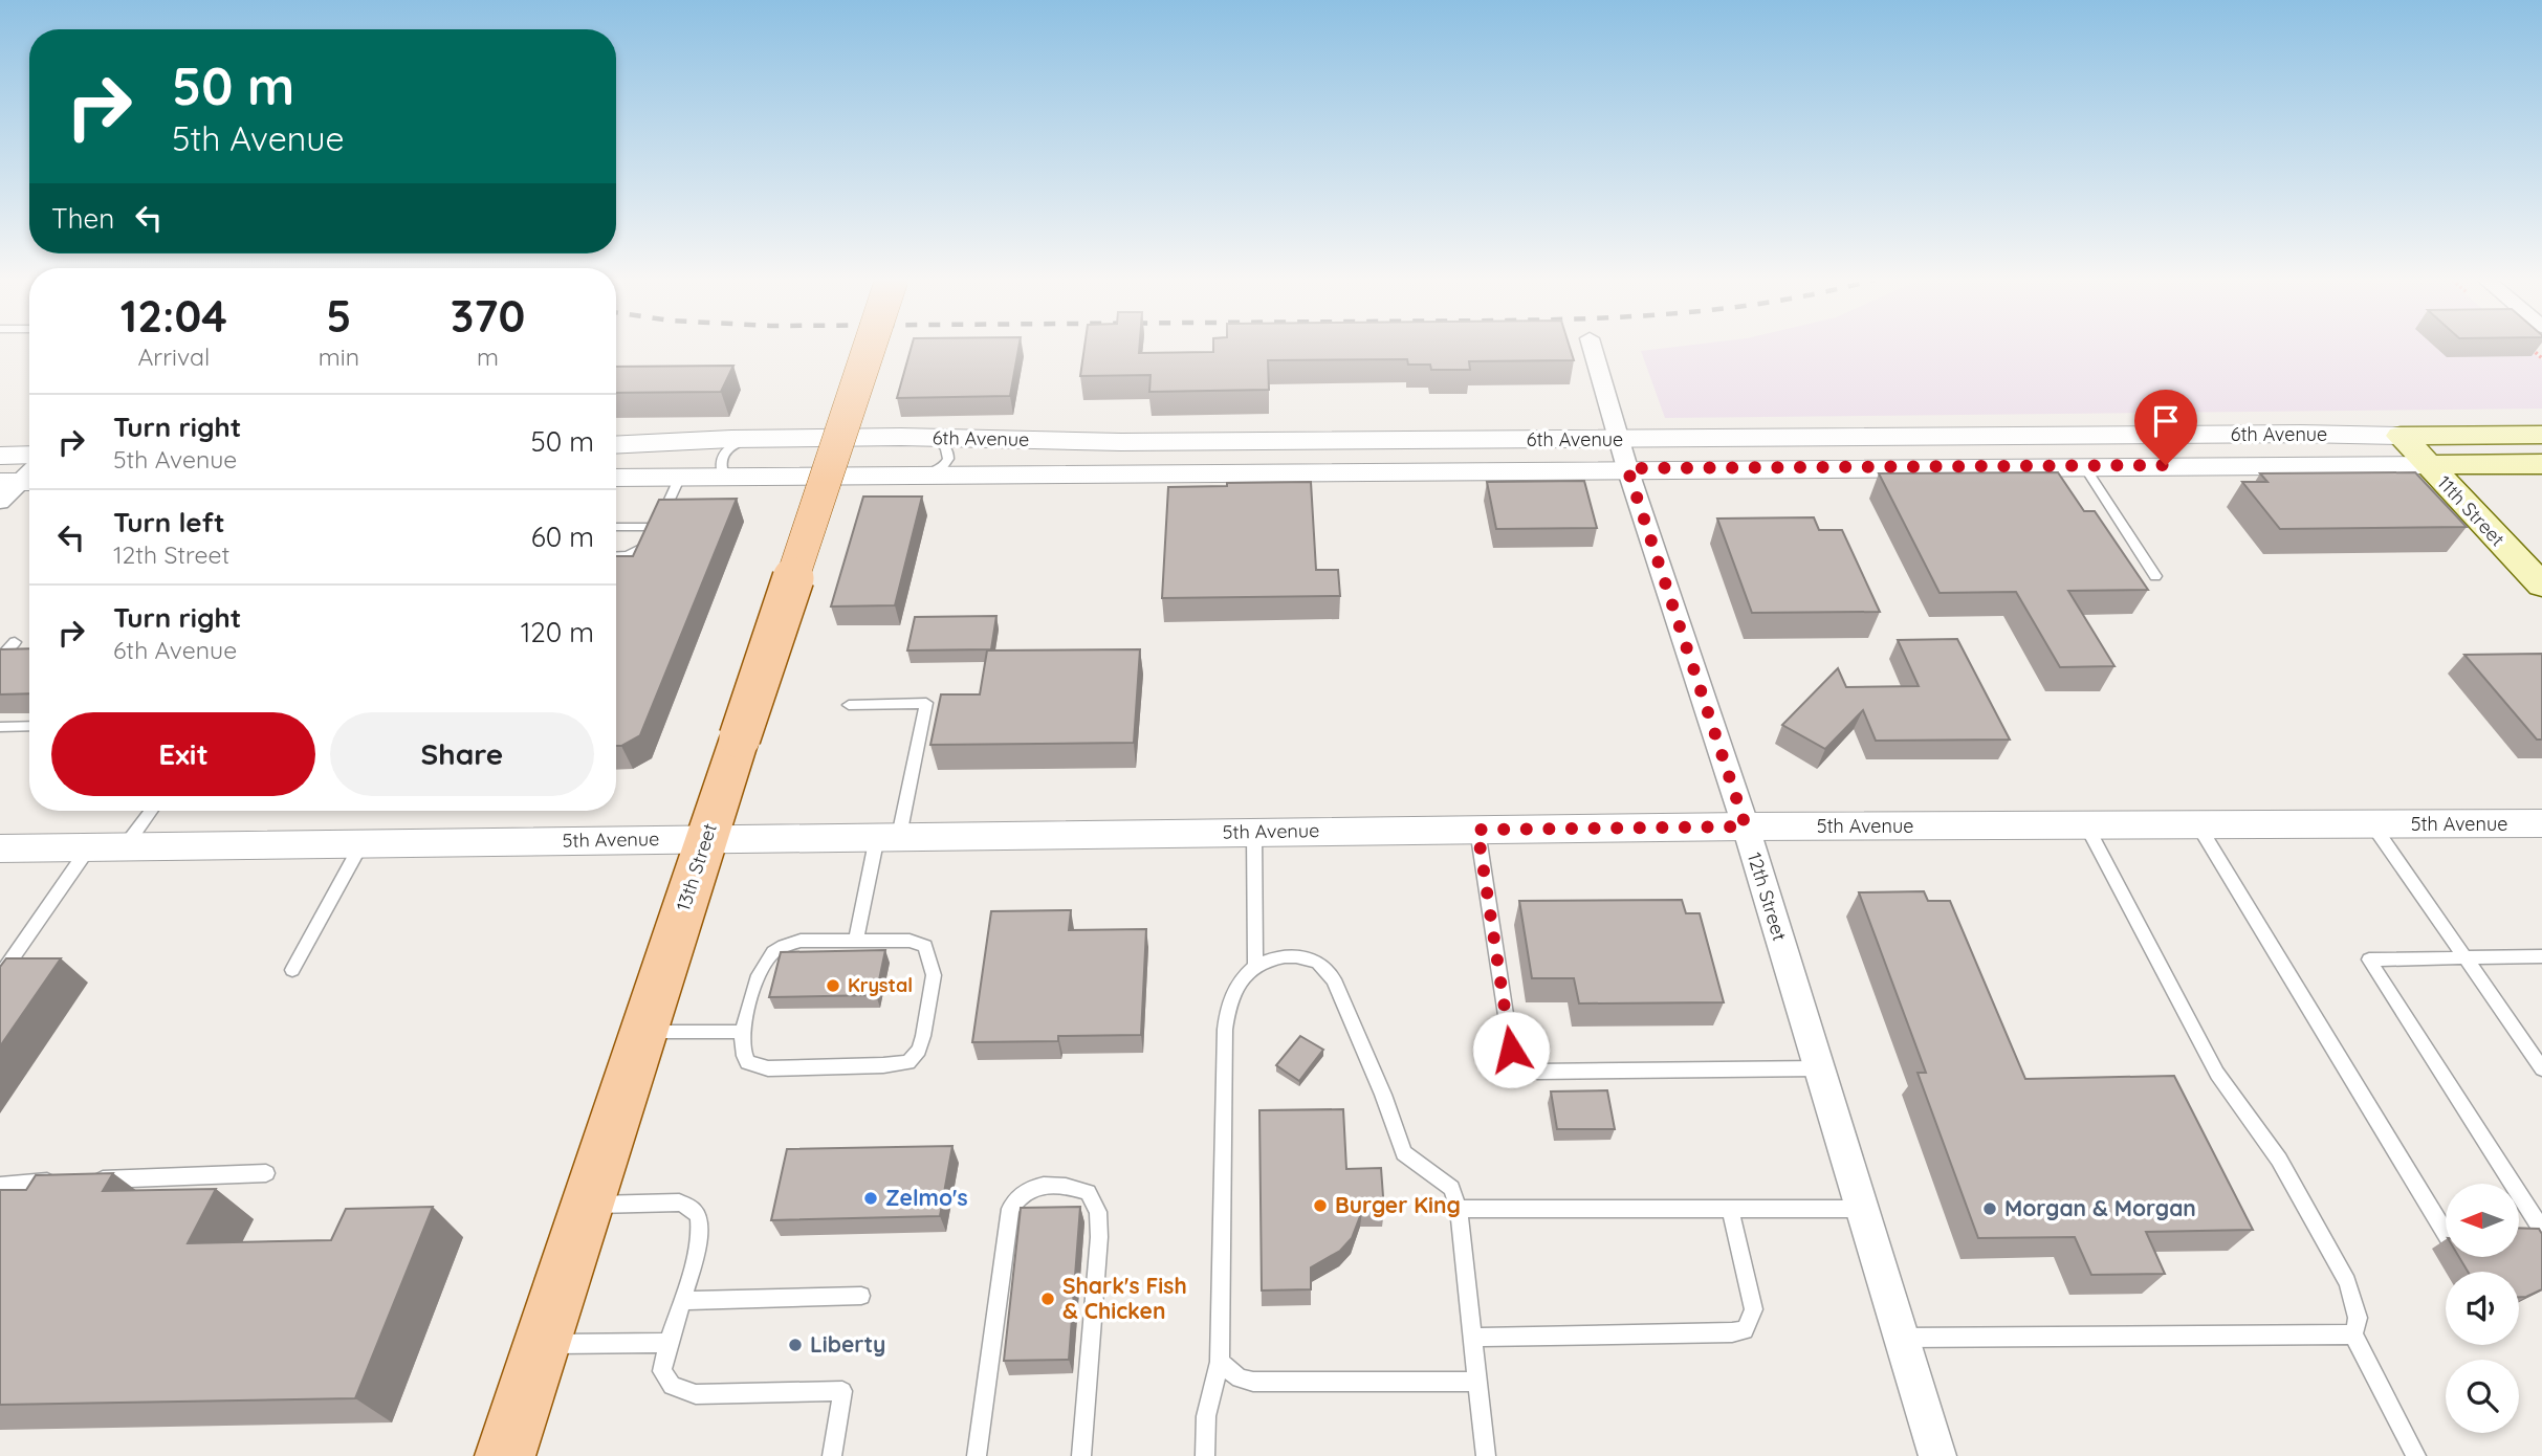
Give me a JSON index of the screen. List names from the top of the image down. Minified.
{"streets":{"main road":["6th Avenue","11th Street","13th Street"],"street":["5th Avenue","12th Street"]},"crossings":[["6th Avenue","11th Street"],["6th Avenue","12th Street"],["5th Avenue","13th Street"],["5th Avenue","12th Street"]],"places":["Krystal","Zelmo's","Burger King","Morgan & Morgan","Shark's Fish & Chicken","Liberty"],"north":"left","page":{"turn":["50 m","5th Avenue"],"then":"Then","eta":["12:04","Arrival","5","min","370","m"],"list":[{"name":"Turn right","note":"5th Avenue","value":"50 m"},{"name":"Turn left","note":"12th Street","value":"60 m"},{"name":"Turn right","note":"6th Avenue","value":"120 m"}],"buttons":["Exit","Share"]}}
